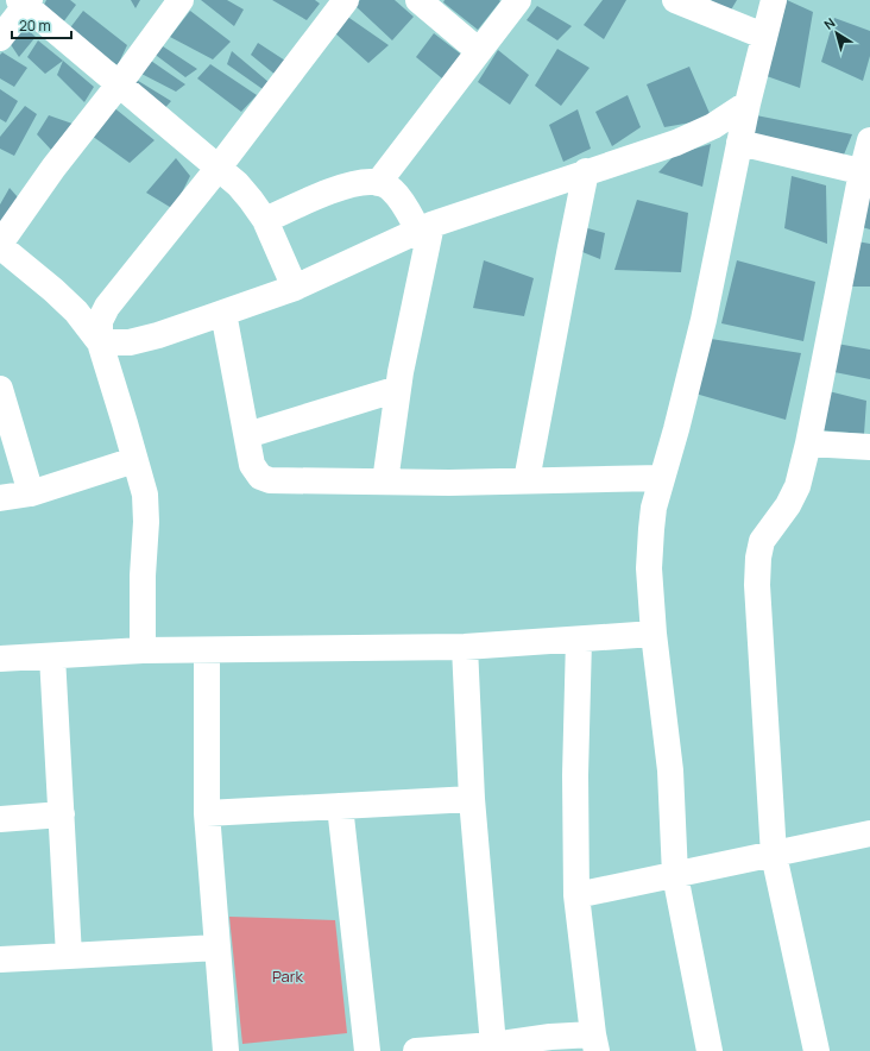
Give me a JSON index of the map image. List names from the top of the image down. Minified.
{"parks":["Park"],"scale_bar":"20 m","north":"top left"}
